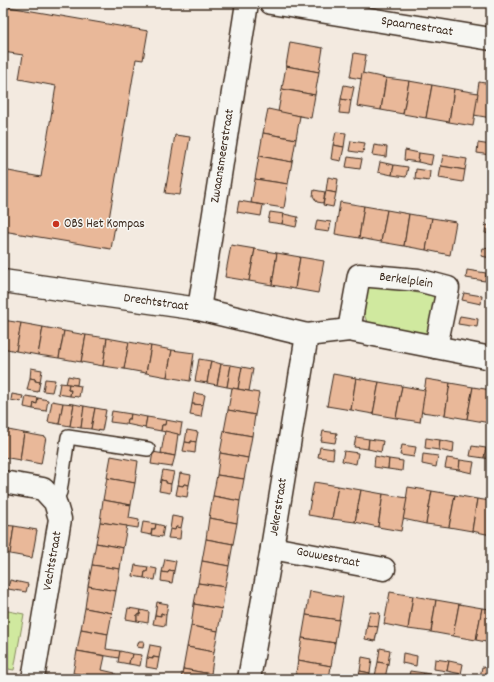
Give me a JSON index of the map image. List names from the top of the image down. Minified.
{"streets":{"street":["Spaarnestraat","Zwaansmeerstraat","Berkelplein","Drechtstraat","Jekerstraat","Gouwestraat","Vechtstraat"]},"crossings":[["Zwaansmeerstraat","Drechtstraat"],["Drechtstraat","Jekerstraat"],["Jekerstraat","Gouwestraat"]],"places":["OBS Het Kompas"]}
